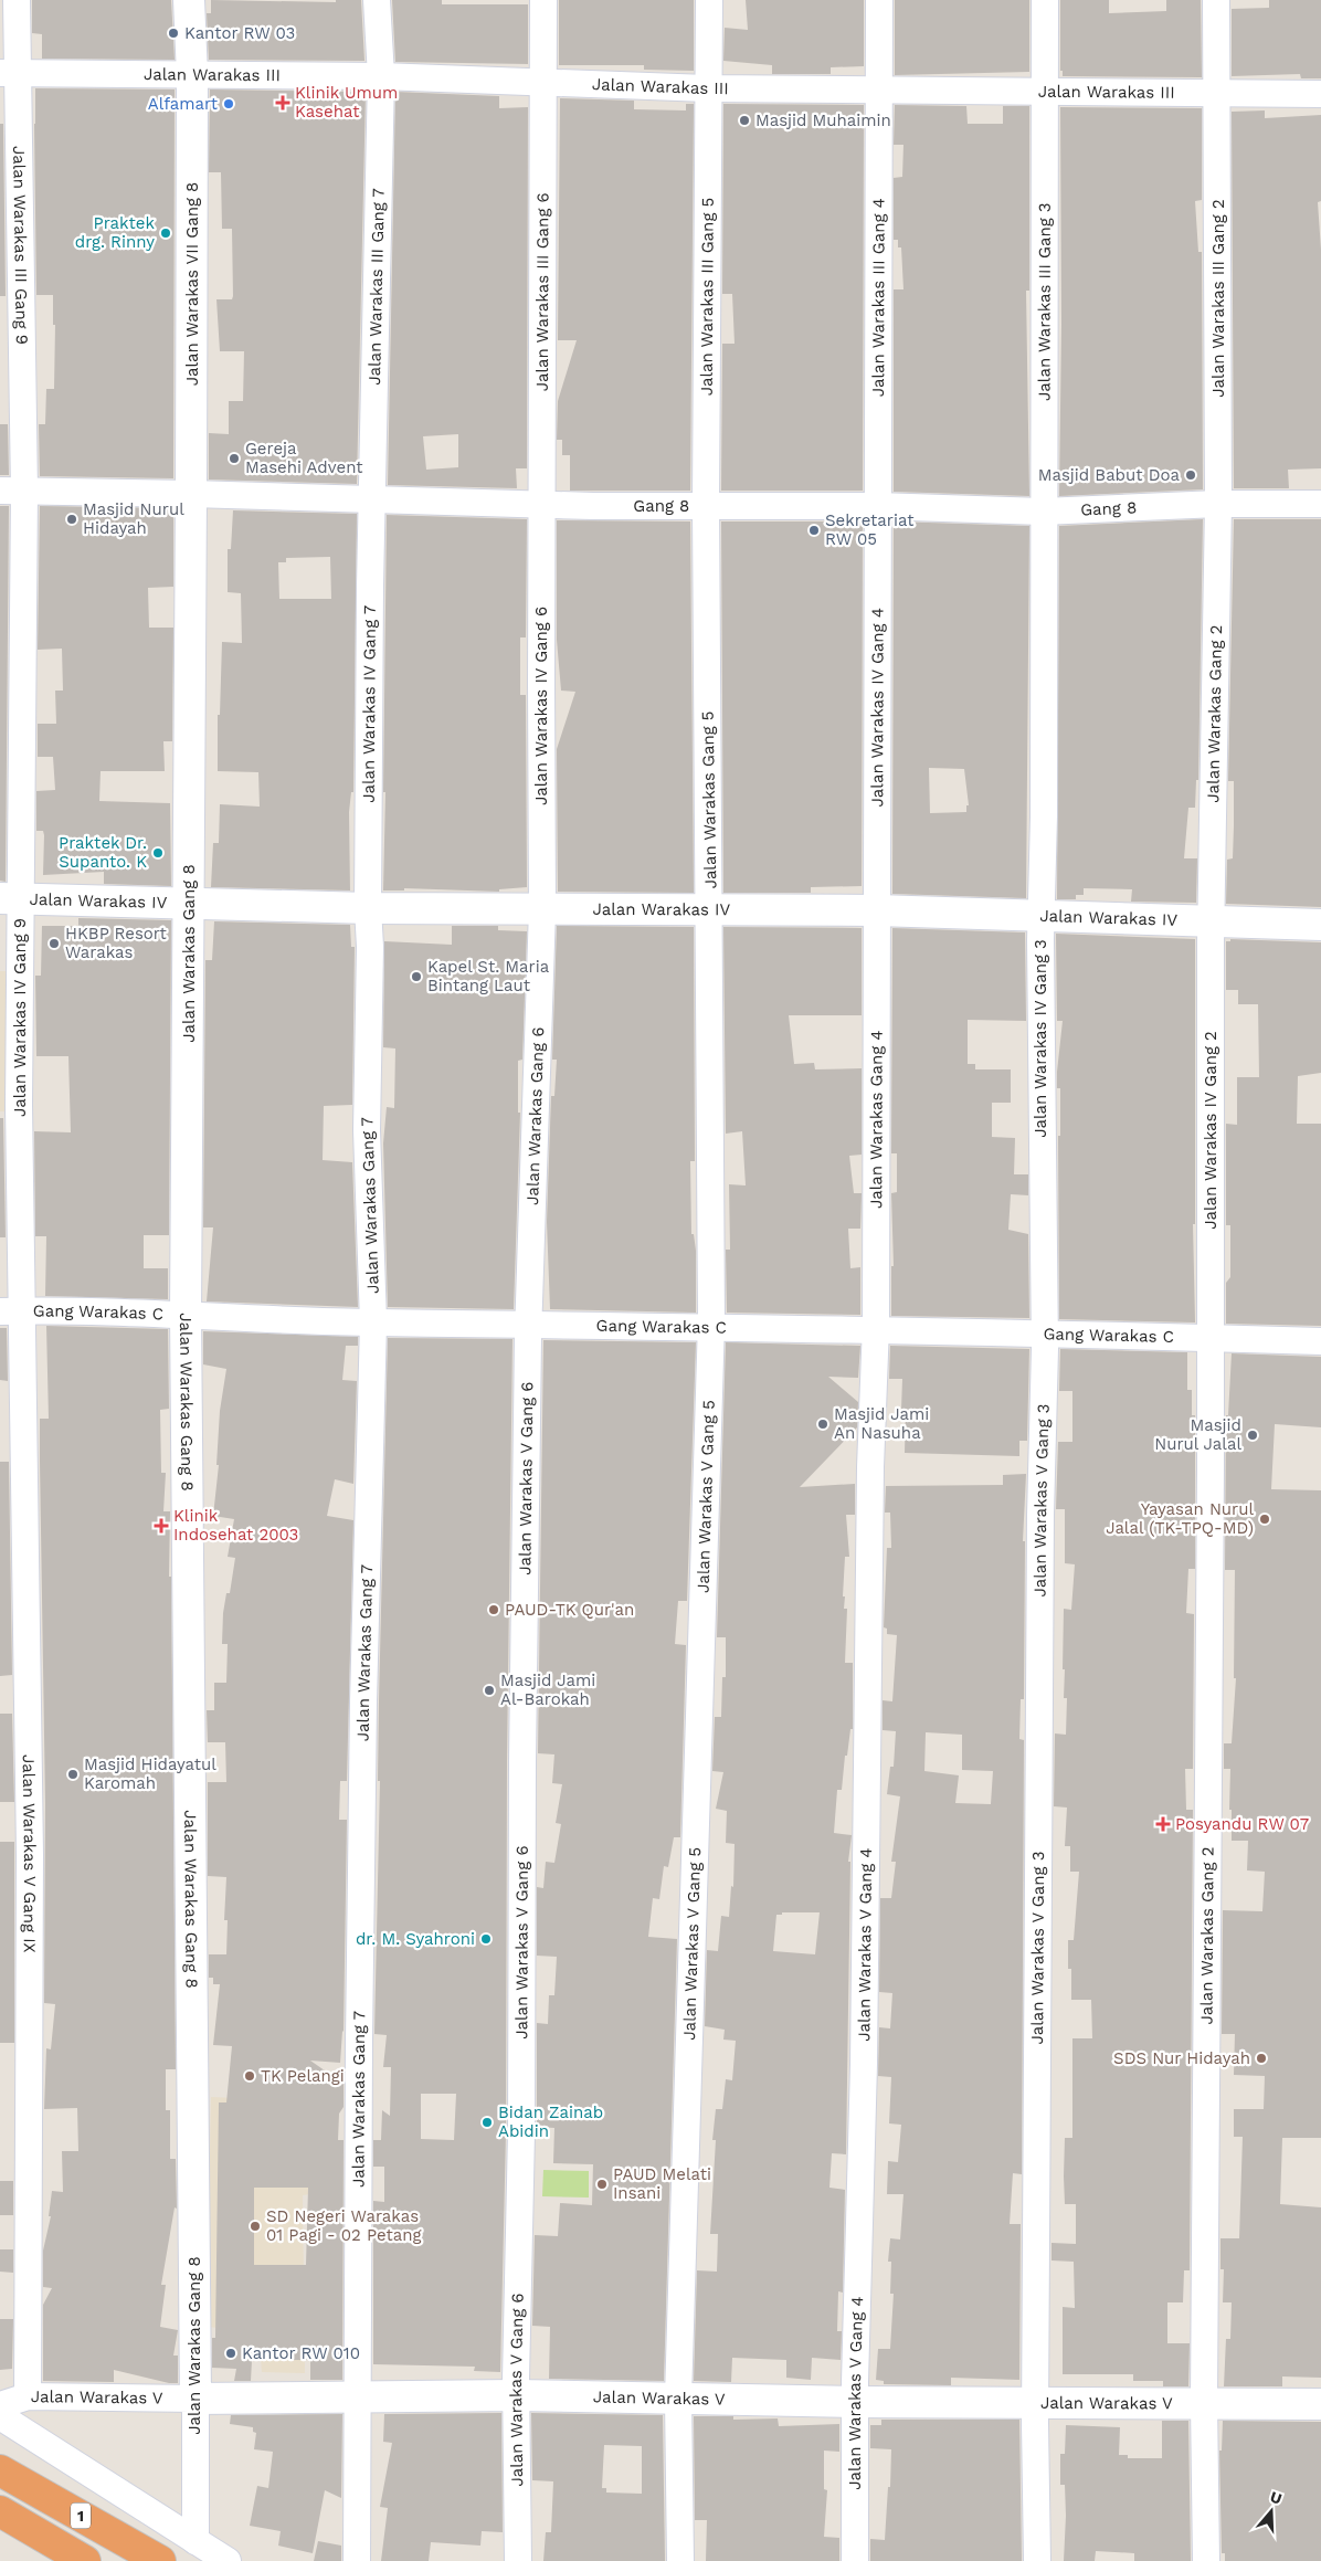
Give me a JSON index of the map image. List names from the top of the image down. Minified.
{"streets":{"highway":["1"],"street":["Jalan Warakas III","Jalan Warakas III Gang 9","Jalan Warakas VII Gang 8","Jalan Warakas III Gang 7","Jalan Warakas III Gang 6","Jalan Warakas III Gang 5","Jalan Warakas III Gang 4","Jalan Warakas III Gang 2","Jalan Warakas III Gang 3","Gang 8","Jalan Warakas IV Gang 7","Jalan Warakas IV Gang 6","Jalan Warakas IV Gang 4","Jalan Warakas Gang 2","Jalan Warakas Gang 5","Jalan Warakas IV","Jalan Warakas Gang 8","Jalan Warakas IV Gang 9","Jalan Warakas IV Gang 3","Jalan Warakas Gang 6","Jalan Warakas Gang 4","Jalan Warakas IV Gang 2","Jalan Warakas Gang 7","Gang Warakas C","Jalan Warakas V Gang 6","Jalan Warakas V Gang 5","Jalan Warakas V Gang 3","Jalan Warakas V Gang IX","Jalan Warakas V Gang 4","Jalan Warakas V"]},"crossings":[["Jalan Warakas III","Jalan Warakas III Gang 9"],["Jalan Warakas III","Jalan Warakas VII Gang 8"],["Jalan Warakas III","Jalan Warakas III Gang 7"],["Jalan Warakas III","Jalan Warakas III Gang 6"],["Jalan Warakas III","Jalan Warakas III Gang 5"],["Jalan Warakas III","Jalan Warakas III Gang 4"],["Jalan Warakas III","Jalan Warakas III Gang 2"],["Jalan Warakas III","Jalan Warakas III Gang 3"],["Jalan Warakas III Gang 9","Gang 8"],["Jalan Warakas III Gang 9","Jalan Warakas IV Gang 9"],["Jalan Warakas VII Gang 8","Gang 8"],["Jalan Warakas VII Gang 8","Jalan Warakas Gang 8"],["Jalan Warakas III Gang 7","Gang 8"],["Jalan Warakas III Gang 7","Jalan Warakas IV Gang 7"],["Jalan Warakas III Gang 6","Gang 8"],["Jalan Warakas III Gang 6","Jalan Warakas IV Gang 6"],["Jalan Warakas III Gang 5","Gang 8"],["Jalan Warakas III Gang 5","Jalan Warakas Gang 5"],["Jalan Warakas III Gang 4","Gang 8"],["Jalan Warakas III Gang 4","Jalan Warakas IV Gang 4"],["Jalan Warakas III Gang 2","Gang 8"],["Jalan Warakas III Gang 2","Jalan Warakas Gang 2"],["Jalan Warakas III Gang 3","Gang 8"],["Jalan Warakas III Gang 3","Jalan Warakas IV Gang 3"],["Gang 8","Jalan Warakas IV Gang 7"],["Gang 8","Jalan Warakas IV Gang 6"],["Gang 8","Jalan Warakas IV Gang 4"],["Gang 8","Jalan Warakas Gang 2"],["Gang 8","Jalan Warakas Gang 5"],["Gang 8","Jalan Warakas Gang 8"],["Gang 8","Jalan Warakas IV Gang 9"],["Gang 8","Jalan Warakas IV Gang 3"],["Jalan Warakas IV Gang 7","Jalan Warakas IV"],["Jalan Warakas IV Gang 7","Jalan Warakas Gang 7"],["Jalan Warakas IV Gang 6","Jalan Warakas IV"],["Jalan Warakas IV Gang 6","Jalan Warakas Gang 6"],["Jalan Warakas IV Gang 4","Jalan Warakas IV"],["Jalan Warakas IV Gang 4","Jalan Warakas Gang 4"],["Jalan Warakas Gang 2","Jalan Warakas IV"],["Jalan Warakas Gang 2","Jalan Warakas IV Gang 2"],["Jalan Warakas Gang 2","Gang Warakas C"],["Jalan Warakas Gang 2","Jalan Warakas V"],["Jalan Warakas Gang 5","Jalan Warakas IV"],["Jalan Warakas Gang 5","Gang Warakas C"],["Jalan Warakas Gang 5","Jalan Warakas V Gang 5"],["Jalan Warakas IV","Jalan Warakas Gang 8"],["Jalan Warakas IV","Jalan Warakas IV Gang 9"],["Jalan Warakas IV","Jalan Warakas IV Gang 3"],["Jalan Warakas IV","Jalan Warakas Gang 6"],["Jalan Warakas IV","Jalan Warakas Gang 4"],["Jalan Warakas IV","Jalan Warakas IV Gang 2"],["Jalan Warakas IV","Jalan Warakas Gang 7"],["Jalan Warakas Gang 8","Gang Warakas C"],["Jalan Warakas Gang 8","Jalan Warakas V"],["Jalan Warakas IV Gang 9","Gang Warakas C"],["Jalan Warakas IV Gang 9","Jalan Warakas V Gang IX"],["Jalan Warakas IV Gang 3","Gang Warakas C"],["Jalan Warakas IV Gang 3","Jalan Warakas V Gang 3"],["Jalan Warakas Gang 6","Gang Warakas C"],["Jalan Warakas Gang 6","Jalan Warakas V Gang 6"],["Jalan Warakas Gang 4","Gang Warakas C"],["Jalan Warakas Gang 4","Jalan Warakas V Gang 4"],["Jalan Warakas IV Gang 2","Gang Warakas C"],["Jalan Warakas Gang 7","Gang Warakas C"],["Jalan Warakas Gang 7","Jalan Warakas V"],["Gang Warakas C","Jalan Warakas V Gang 6"],["Gang Warakas C","Jalan Warakas V Gang 5"],["Gang Warakas C","Jalan Warakas V Gang 3"],["Gang Warakas C","Jalan Warakas V Gang IX"],["Gang Warakas C","Jalan Warakas V Gang 4"],["Jalan Warakas V Gang 6","Jalan Warakas V"],["Jalan Warakas V Gang 5","Jalan Warakas V"],["Jalan Warakas V Gang 3","Jalan Warakas V"],["Jalan Warakas V Gang IX","Jalan Warakas V"],["Jalan Warakas V Gang 4","Jalan Warakas V"]],"places":{"other":["Kantor RW 03","Alfamart","Masjid Muhaimin","Praktek drg. Rinny","Gereja Masehi Advent","Masjid Babut Doa","Masjid Nurul Hidayah","Sekretariat RW 05","Praktek Dr. Supanto. K","HKBP Resort Warakas","Kapel St. Maria Bintang Laut","Masjid Jami An Nasuha","Masjid Nurul Jalal","Yayasan Nurul Jalal (TK-TPQ-MD)","PAUD-TK Qur'an","Masjid Jami Al-Barokah","Masjid Hidayatul Karomah","dr. M. Syahroni","SDS Nur Hidayah","TK Pelangi","Bidan Zainab Abidin","PAUD Melati Insani","SD Negeri Warakas 01 Pagi - 02 Petang","Kantor RW 010"],"health":["Klinik Umum Kasehat","Klinik Indosehat 2003","Posyandu RW 07"]},"north":"top"}
